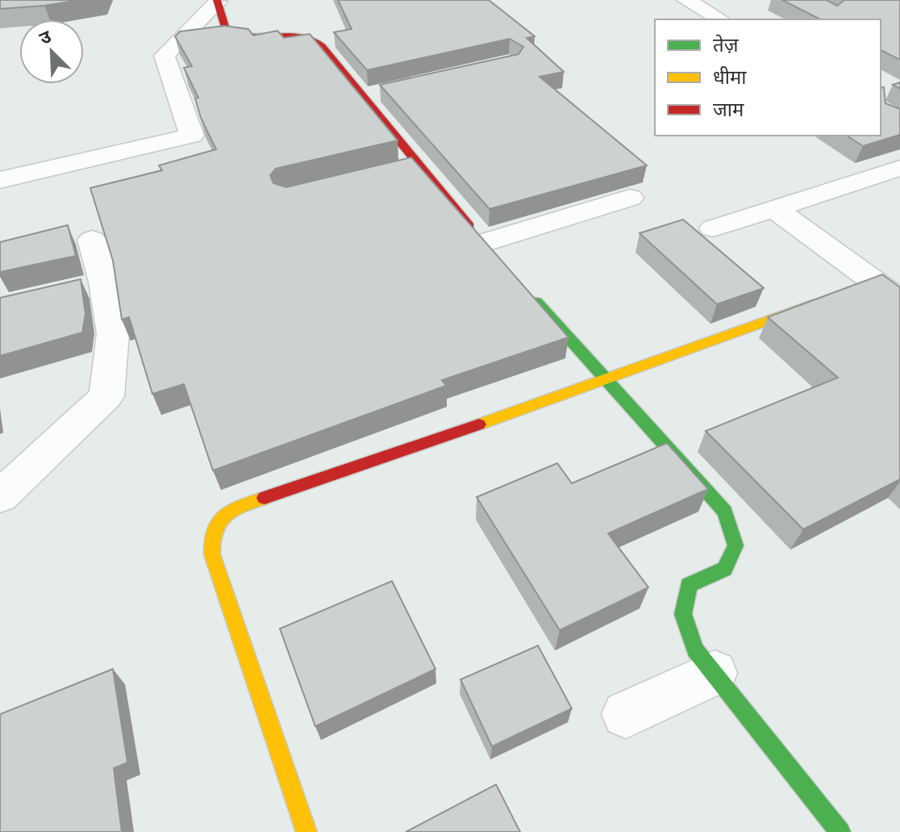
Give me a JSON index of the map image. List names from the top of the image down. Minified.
{"legend":["तेज़","धीमा","जाम"],"north":"top left"}
